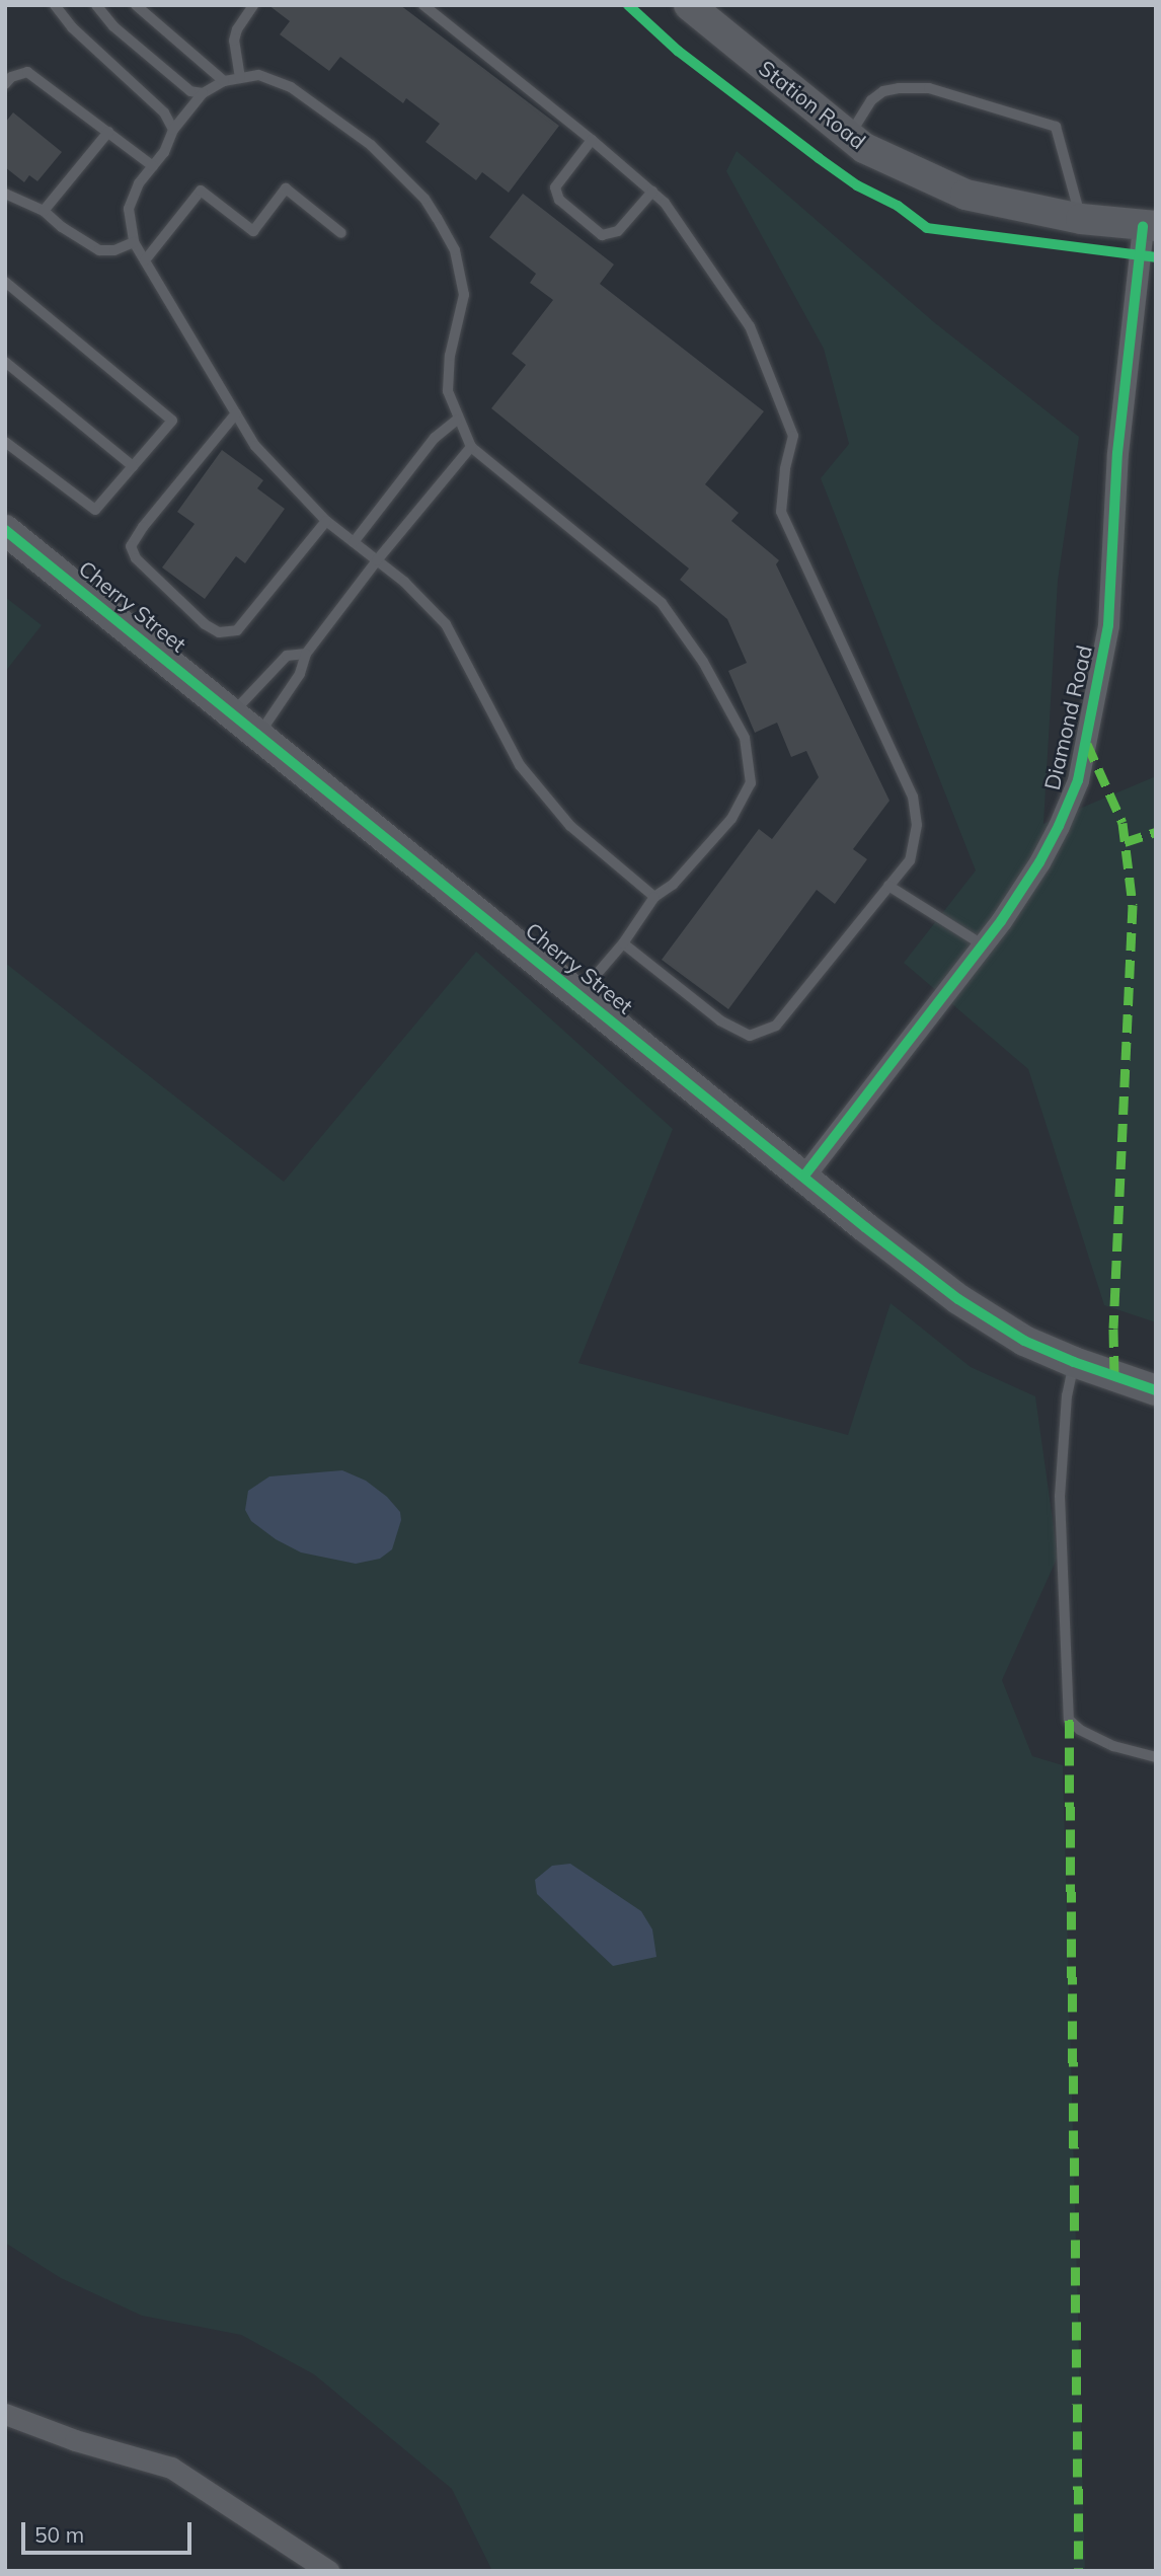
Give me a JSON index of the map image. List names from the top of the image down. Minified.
{"streets":{"street":["Station Road","Cherry Street","Diamond Road"]},"crossings":[["Station Road","Diamond Road"],["Cherry Street","Diamond Road"]],"scale_bar":"50 m"}
